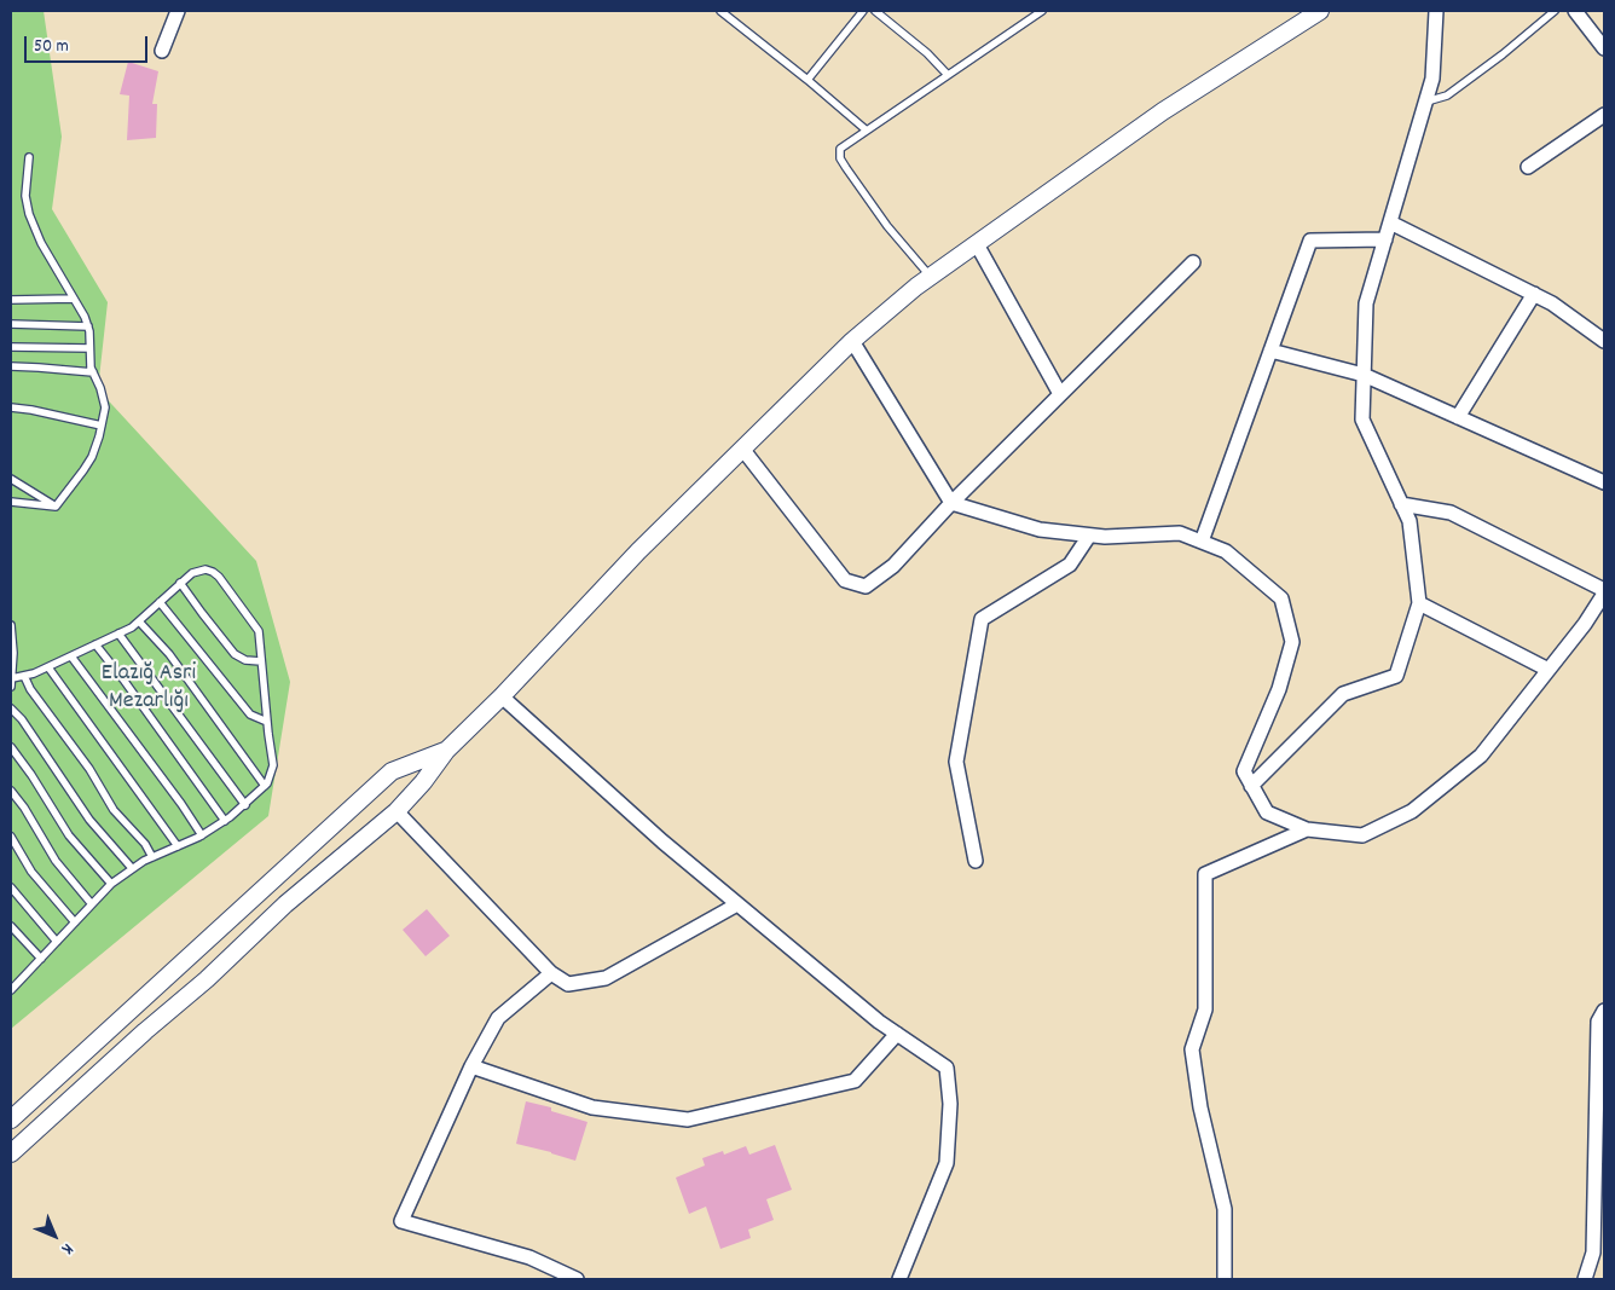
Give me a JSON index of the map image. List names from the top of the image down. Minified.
{"parks":["Elazığ Asri Mezarlığı"],"scale_bar":"50 m","north":"bottom right"}
